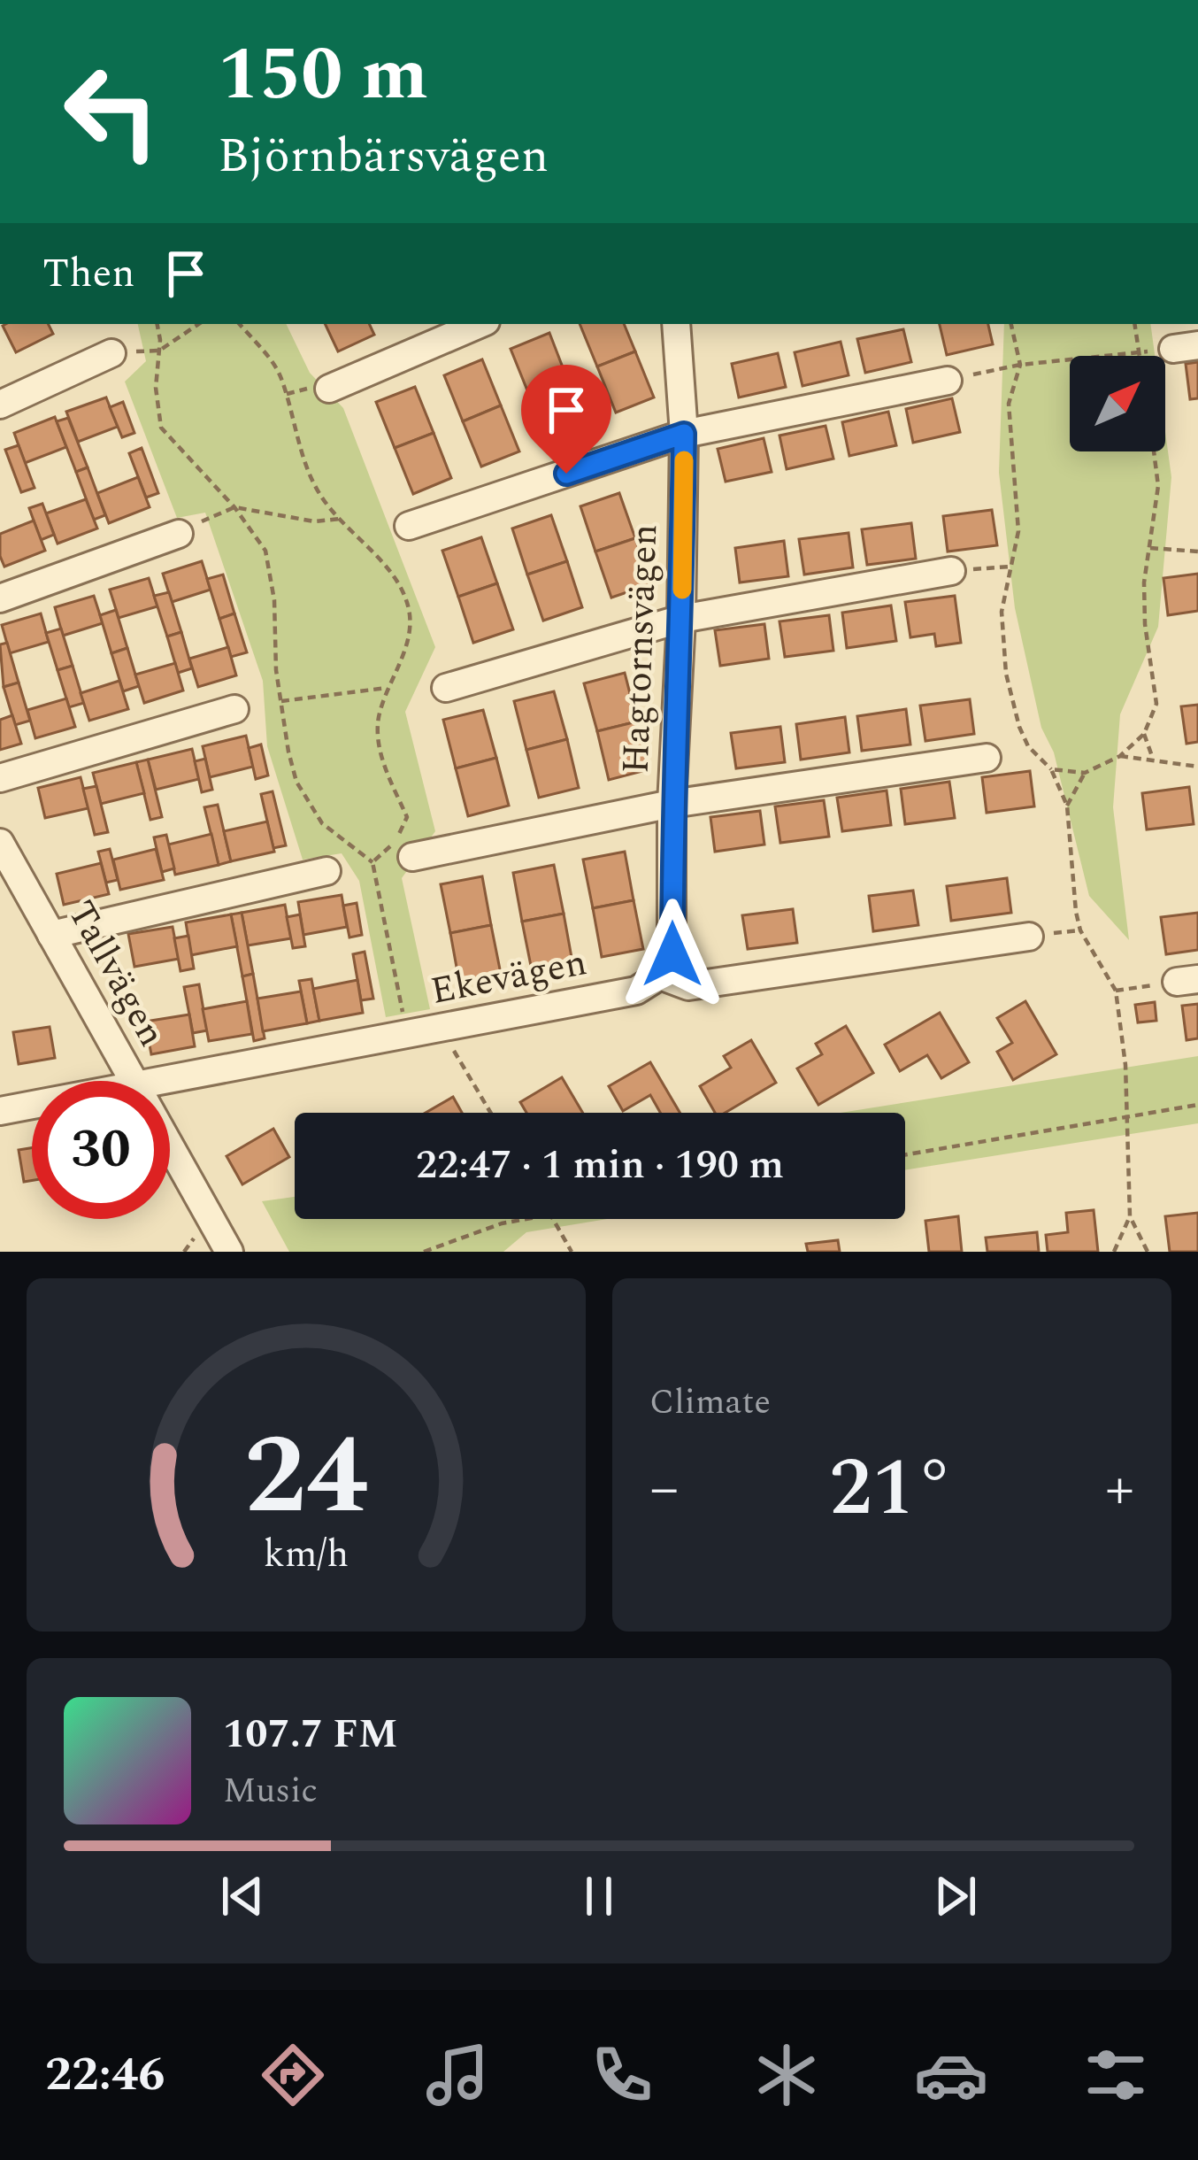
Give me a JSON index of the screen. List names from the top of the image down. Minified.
{"streets":{"street":["Hagtornsvägen","Tallvägen","Ekevägen"]},"crossings":[["Hagtornsvägen","Ekevägen"]],"north":"top right","page":{"turn":["150 m","Björnbärsvägen"],"then":"Then","limit":"30","trip":"22:47 · 1 min · 190 m","tile":"Climate","heat":["−","21°","+"],"song":["107.7 FM","Music"],"tabs":"22:46","gauge":["24","km/h"]}}
